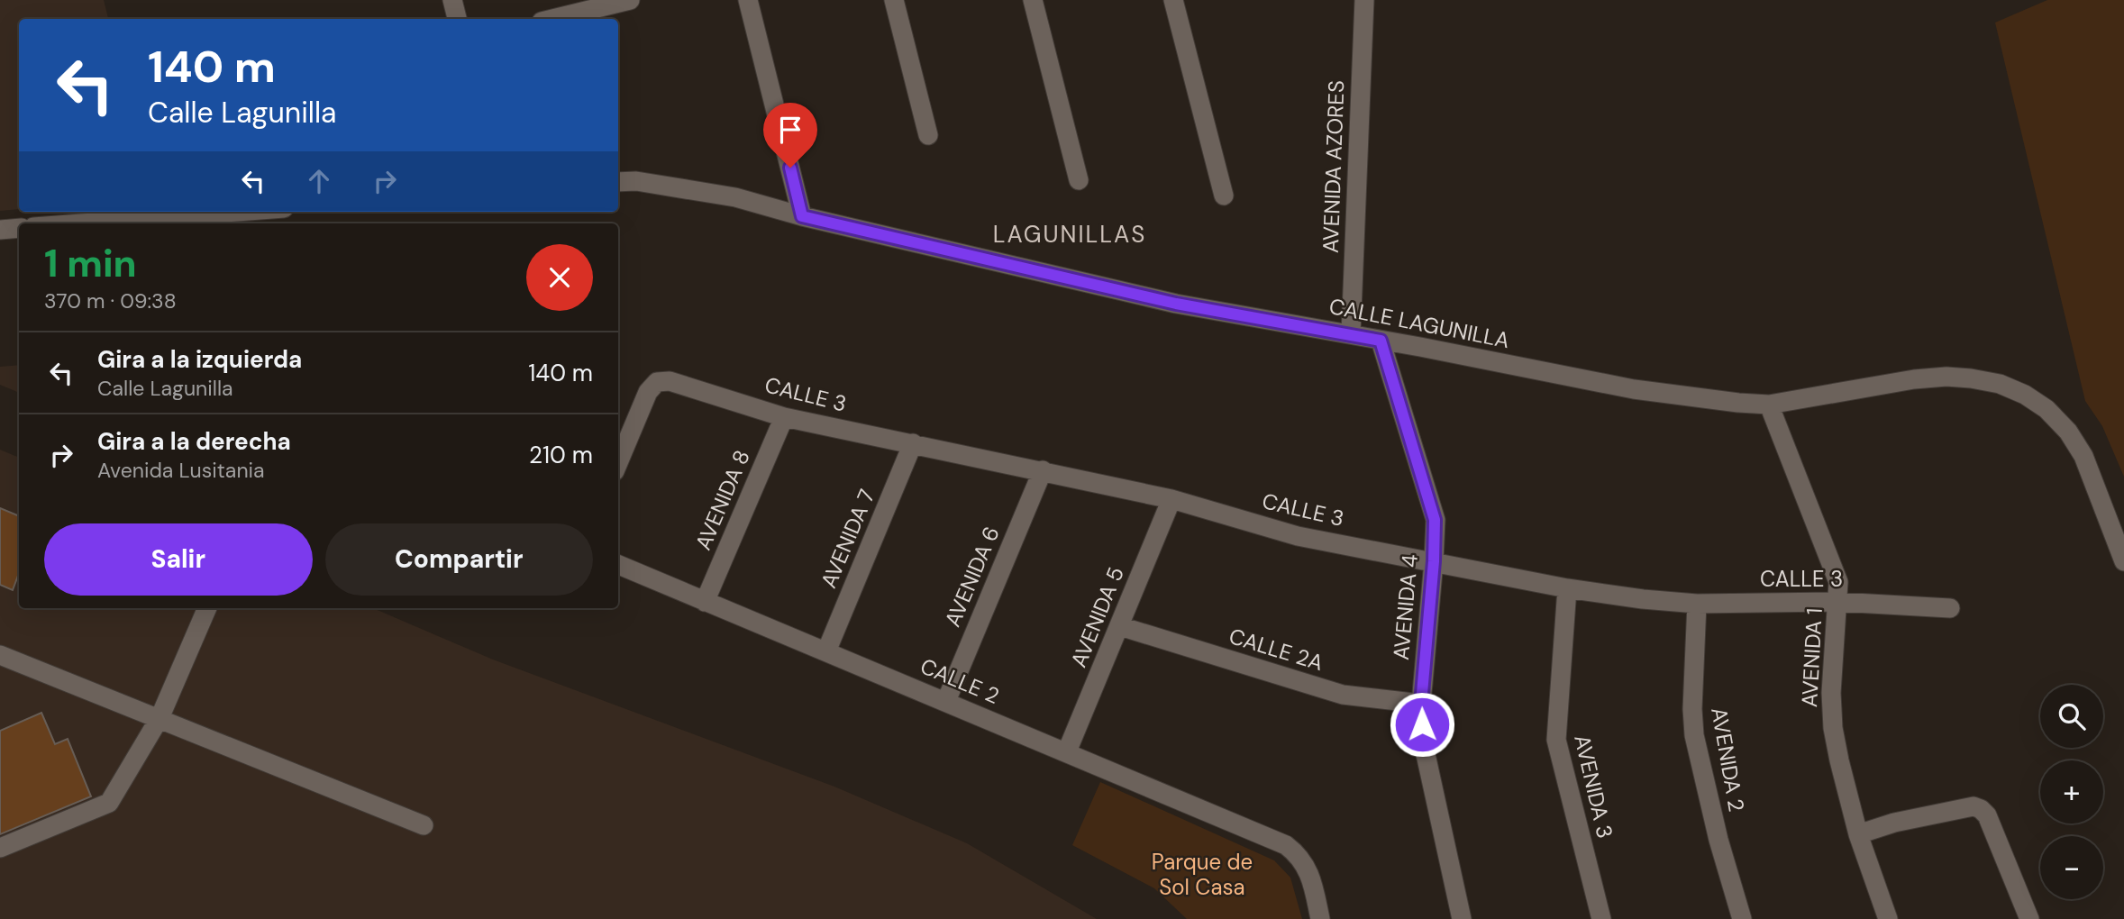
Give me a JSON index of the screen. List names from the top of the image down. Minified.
{"streets":{"street":["AVENIDA AZORES","CALLE LAGUNILLA","CALLE 3","AVENIDA 8","AVENIDA 7","AVENIDA 6","AVENIDA 4","AVENIDA 5","CALLE 2A","AVENIDA 1","CALLE 2","AVENIDA 2","AVENIDA 3"]},"crossings":[["AVENIDA AZORES","CALLE LAGUNILLA"],["CALLE LAGUNILLA","AVENIDA 4"],["CALLE LAGUNILLA","AVENIDA 1"],["CALLE 3","AVENIDA 8"],["CALLE 3","AVENIDA 7"],["CALLE 3","AVENIDA 6"],["CALLE 3","AVENIDA 4"],["CALLE 3","AVENIDA 5"],["CALLE 3","AVENIDA 1"],["CALLE 3","AVENIDA 2"],["CALLE 3","AVENIDA 3"],["AVENIDA 8","CALLE 2"],["AVENIDA 7","CALLE 2"],["AVENIDA 6","CALLE 2"],["AVENIDA 4","CALLE 2A"],["AVENIDA 5","CALLE 2A"],["AVENIDA 5","CALLE 2"]],"districts":["LAGUNILLAS"],"parks":["Parque de Sol Casa"],"page":{"turn":["140 m","Calle Lagunilla"],"heading":["1 min","370 m · 09:38"],"list":[{"name":"Gira a la izquierda","note":"Calle Lagunilla","value":"140 m"},{"name":"Gira a la derecha","note":"Avenida Lusitania","value":"210 m"}],"buttons":["Salir","Compartir"],"map_buttons":["+","−"]}}
